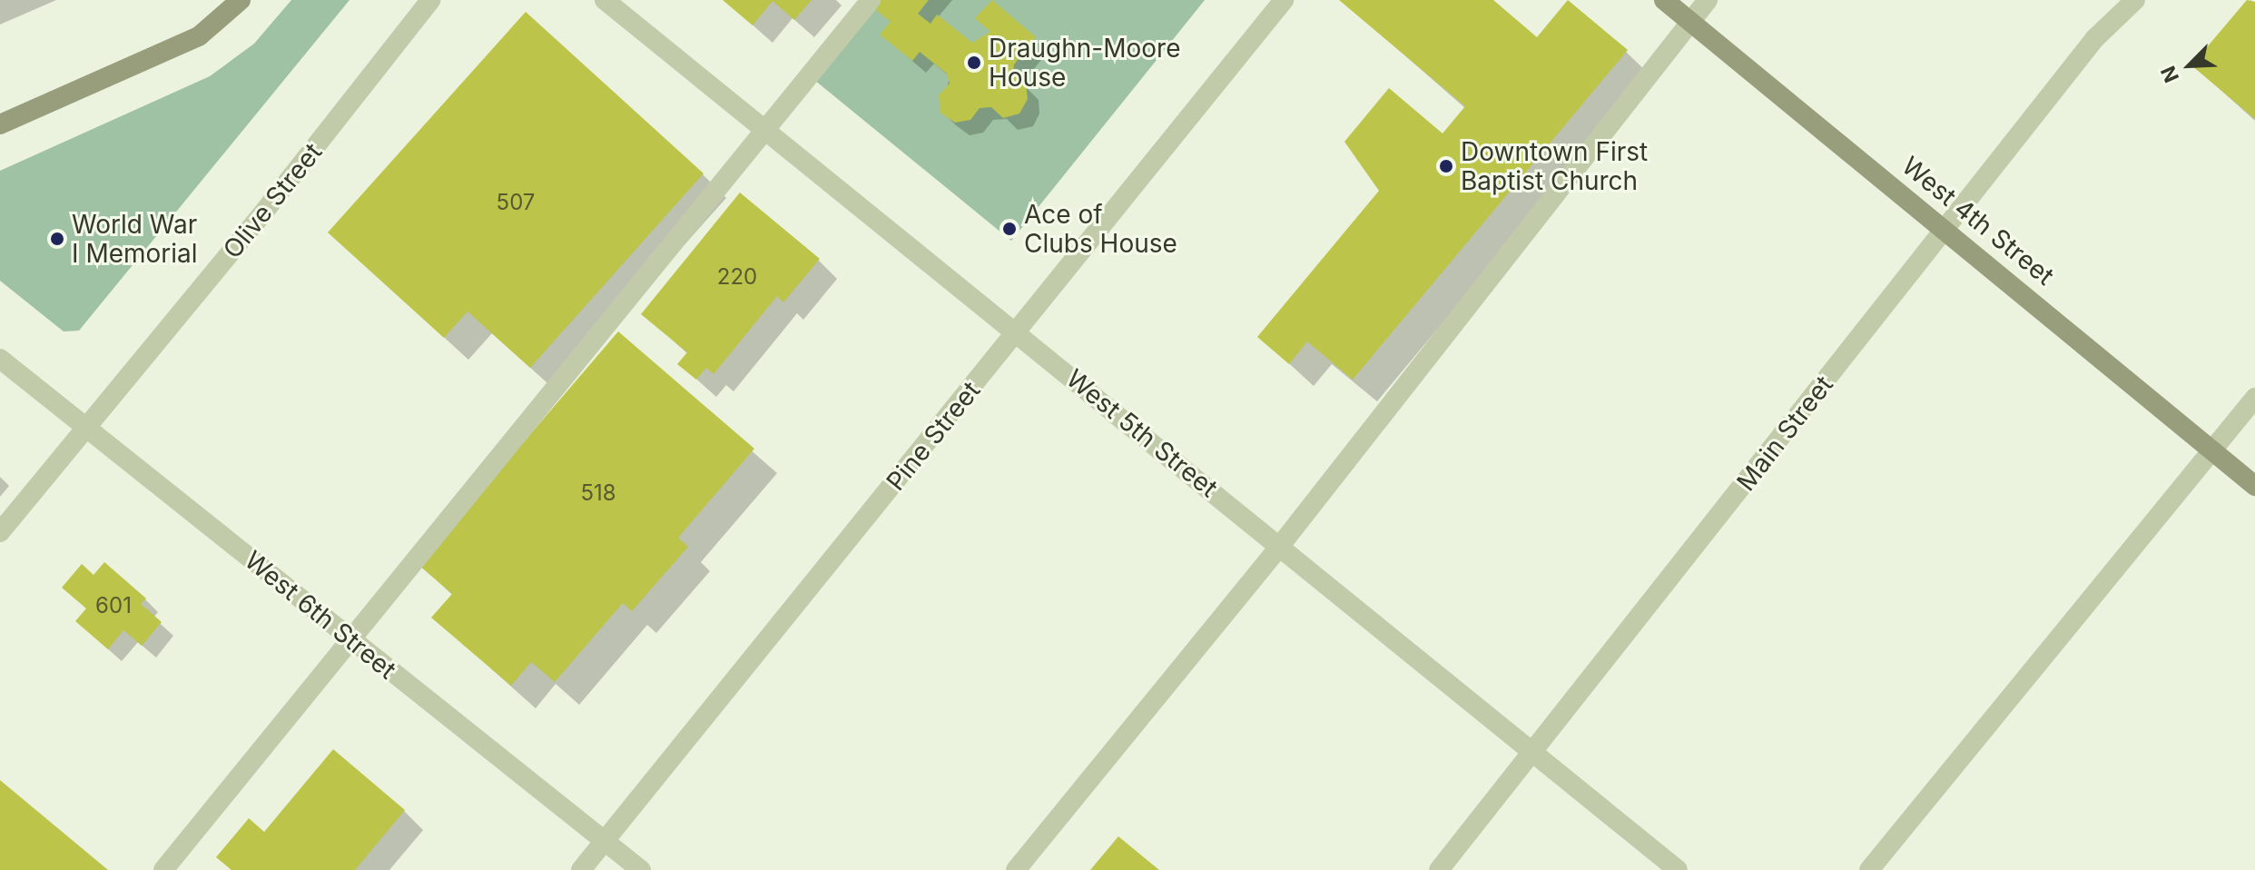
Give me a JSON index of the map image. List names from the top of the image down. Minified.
{"streets":{"main road":["West 4th Street"],"street":["Olive Street","West 5th Street","Main Street","Pine Street","West 6th Street"]},"crossings":[["Olive Street","West 6th Street"],["West 4th Street","Main Street"],["West 5th Street","Main Street"],["West 5th Street","Pine Street"],["Pine Street","West 6th Street"]],"places":["Draughn-Moore House","Downtown First Baptist Church","Ace of Clubs House","World War I Memorial"],"house_numbers":["507","220","518","601"],"north":"bottom left"}
